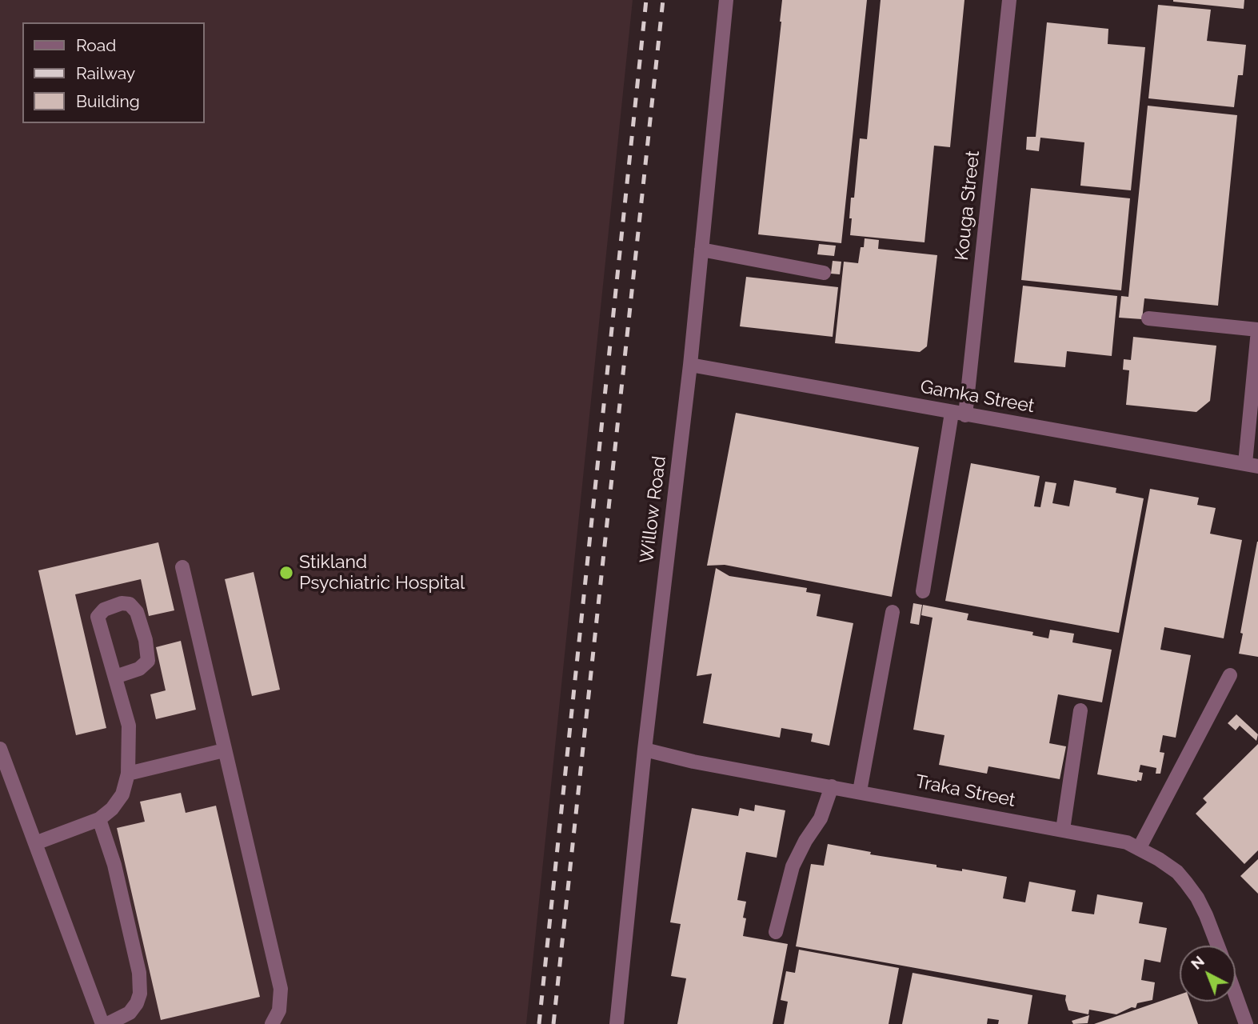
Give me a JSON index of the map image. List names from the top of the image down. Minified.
{"streets":{"street":["Kouga Street","Gamka Street","Willow Road","Traka Street"]},"crossings":[["Kouga Street","Gamka Street"],["Gamka Street","Willow Road"],["Willow Road","Traka Street"]],"places":["Stikland Psychiatric Hospital"],"legend":["Road","Railway","Building"],"north":"top left"}
